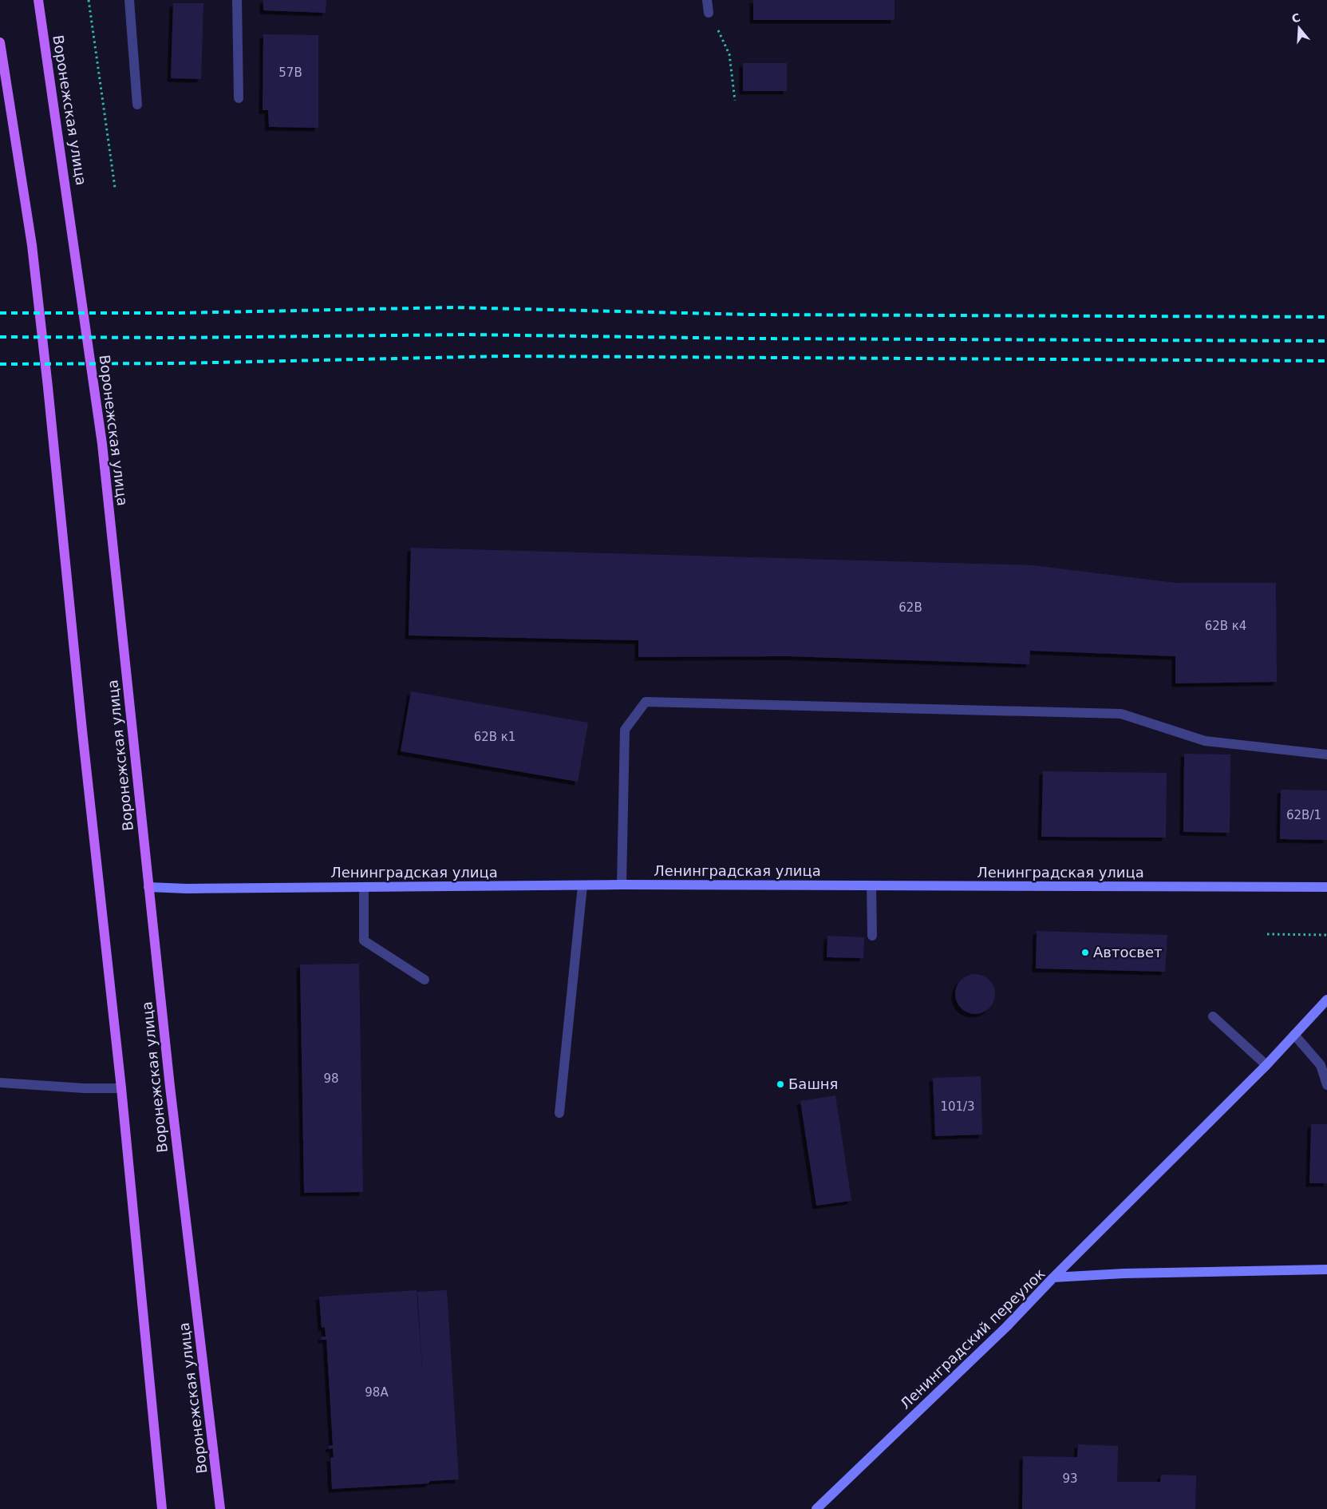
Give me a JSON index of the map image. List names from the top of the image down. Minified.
{"streets":{"main road":["Воронежская улица"],"street":["Ленинградская улица","Ленинградский переулок"]},"crossings":[["Воронежская улица","Ленинградская улица"]],"places":["Автосвет","Башня"],"house_numbers":["57В","62В","62В к4","62В к1","62В/1","98","101/3","98А","93"],"north":"top"}
